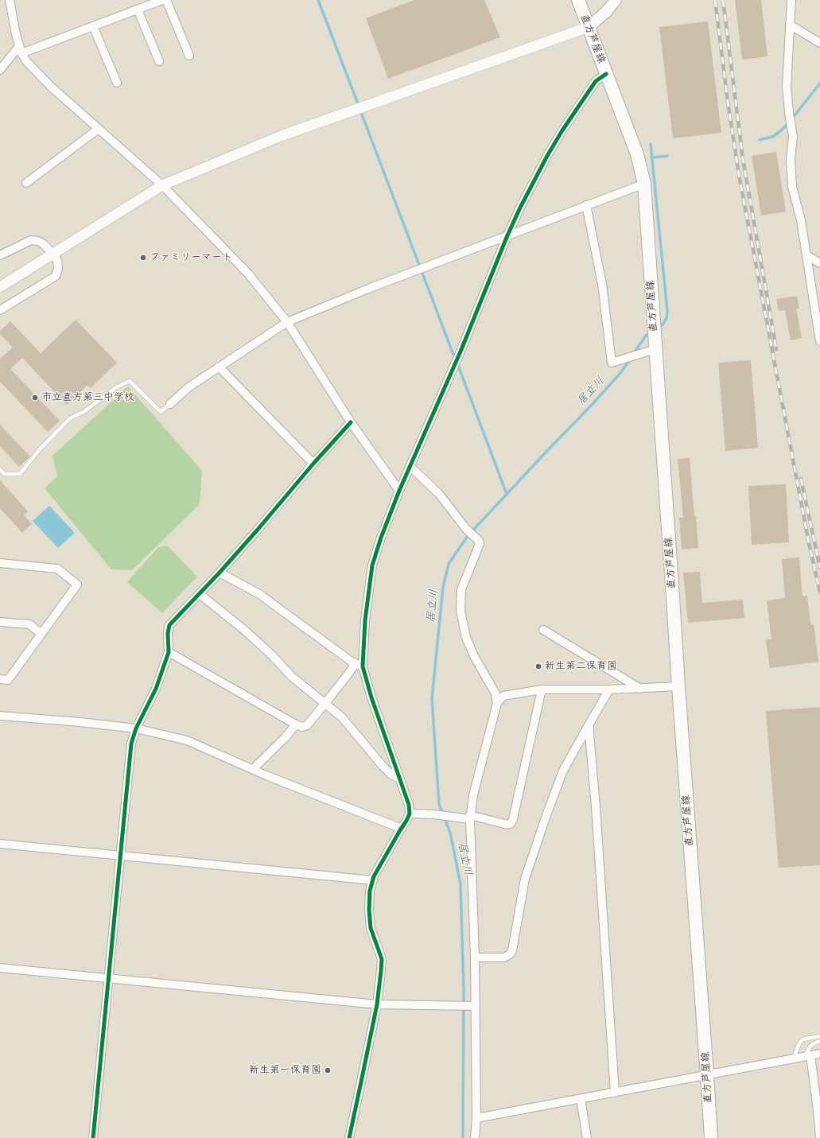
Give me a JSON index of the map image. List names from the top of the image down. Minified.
{"streets":{"main road":["直方芦屋線"]},"water":["居立川"],"places":["ファミリーマート","市立直方第三中学校","新生第二保育園","新生第一保育園"]}
